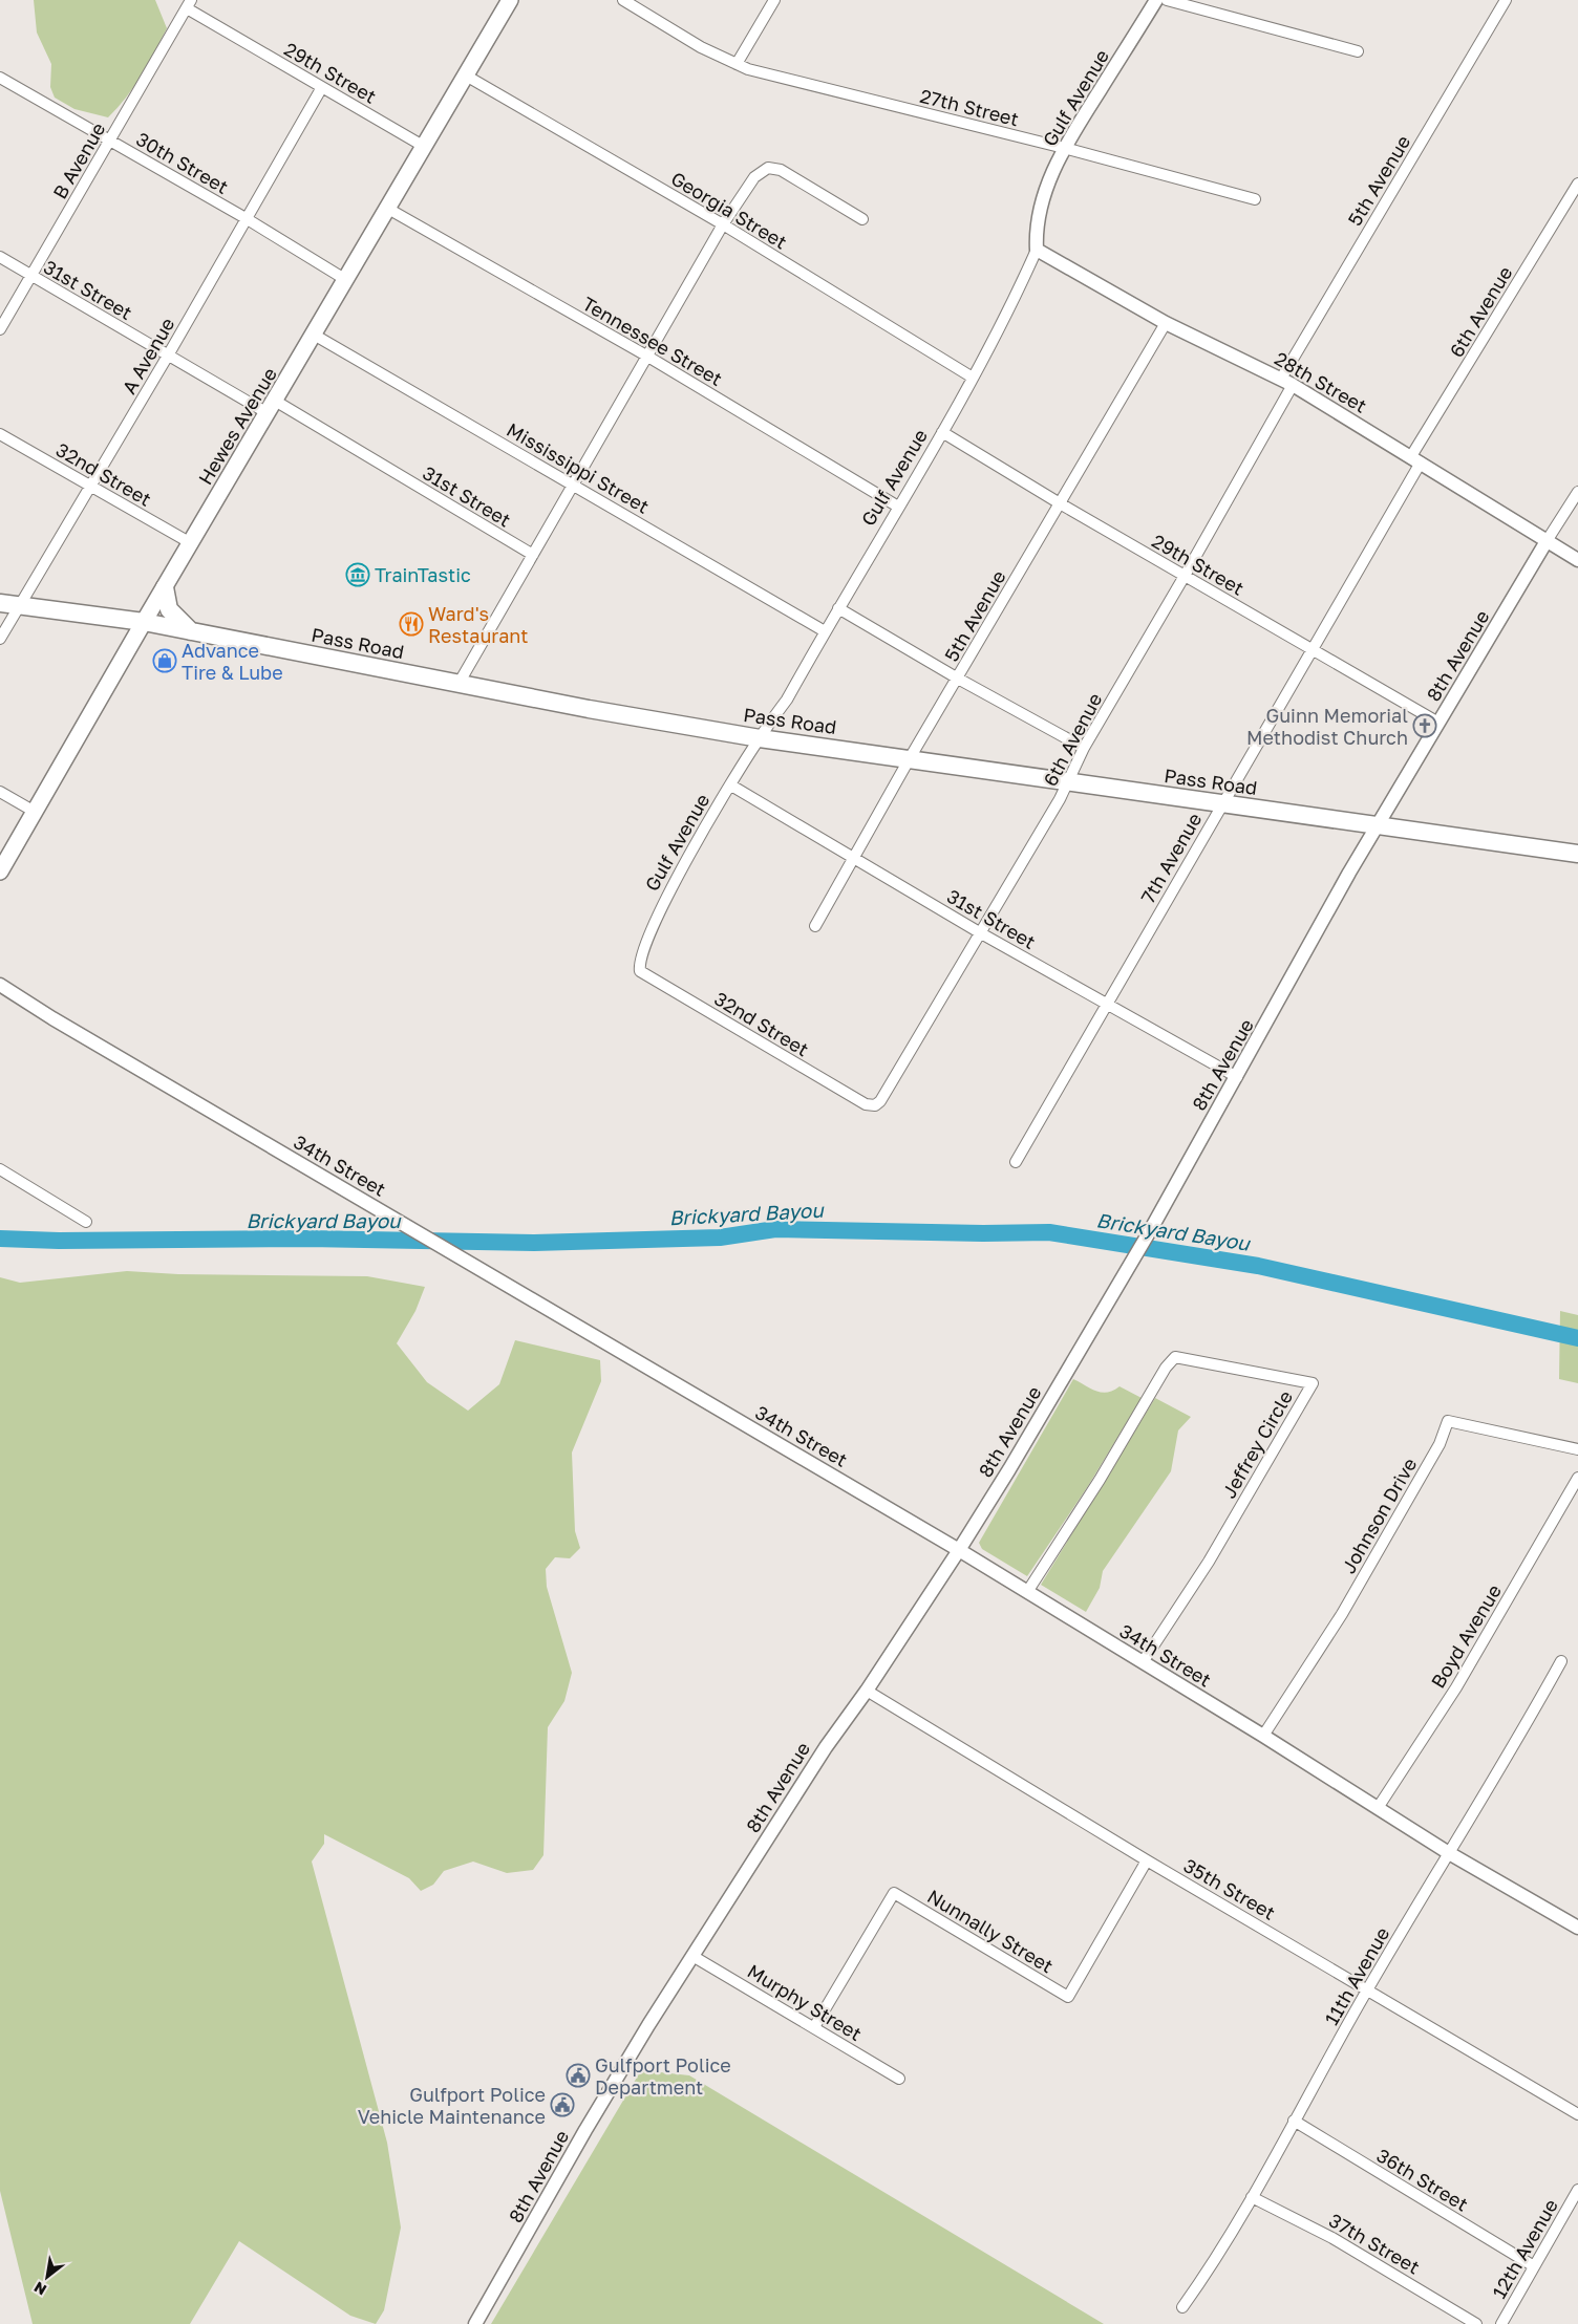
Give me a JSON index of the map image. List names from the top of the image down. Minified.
{"streets":{"main road":["Hewes Avenue","Pass Road"],"street":["29th Street","Gulf Avenue","27th Street","B Avenue","30th Street","5th Avenue","Georgia Street","31st Street","6th Avenue","Tennessee Street","A Avenue","28th Street","Mississippi Street","32nd Street","8th Avenue","7th Avenue","34th Street","Jeffrey Circle","Johnson Drive","Boyd Avenue","35th Street","Nunnally Street","11th Avenue","Murphy Street","36th Street","37th Street","12th Avenue"]},"crossings":[["29th Street","Gulf Avenue"],["29th Street","B Avenue"],["29th Street","5th Avenue"],["29th Street","6th Avenue"],["29th Street","A Avenue"],["29th Street","Hewes Avenue"],["29th Street","8th Avenue"],["29th Street","7th Avenue"],["Gulf Avenue","27th Street"],["Gulf Avenue","Georgia Street"],["Gulf Avenue","31st Street"],["Gulf Avenue","Tennessee Street"],["Gulf Avenue","28th Street"],["Gulf Avenue","Mississippi Street"],["Gulf Avenue","32nd Street"],["Gulf Avenue","Pass Road"],["B Avenue","30th Street"],["B Avenue","31st Street"],["30th Street","A Avenue"],["30th Street","Hewes Avenue"],["5th Avenue","31st Street"],["5th Avenue","6th Avenue"],["5th Avenue","28th Street"],["5th Avenue","Pass Road"],["Georgia Street","Hewes Avenue"],["31st Street","6th Avenue"],["31st Street","A Avenue"],["31st Street","Hewes Avenue"],["31st Street","8th Avenue"],["31st Street","7th Avenue"],["6th Avenue","28th Street"],["6th Avenue","32nd Street"],["6th Avenue","Pass Road"],["6th Avenue","7th Avenue"],["Tennessee Street","Hewes Avenue"],["A Avenue","32nd Street"],["A Avenue","Pass Road"],["28th Street","8th Avenue"],["28th Street","7th Avenue"],["Hewes Avenue","Mississippi Street"],["Hewes Avenue","32nd Street"],["Hewes Avenue","Pass Road"],["Pass Road","8th Avenue"],["Pass Road","7th Avenue"],["8th Avenue","34th Street"],["8th Avenue","35th Street"],["8th Avenue","Murphy Street"],["34th Street","Jeffrey Circle"],["34th Street","Johnson Drive"],["34th Street","Boyd Avenue"],["34th Street","11th Avenue"],["35th Street","Nunnally Street"],["35th Street","11th Avenue"],["Nunnally Street","Murphy Street"],["11th Avenue","36th Street"],["11th Avenue","37th Street"],["36th Street","12th Avenue"]],"water":["Brickyard Bayou"],"places":{"museum":["TrainTastic"],"restaurant":["Ward's Restaurant"],"shop":["Advance Tire & Lube"],"church":["Guinn Memorial Methodist Church"],"public building":["Gulfport Police Department","Gulfport Police Vehicle Maintenance"]},"north":"bottom left"}
